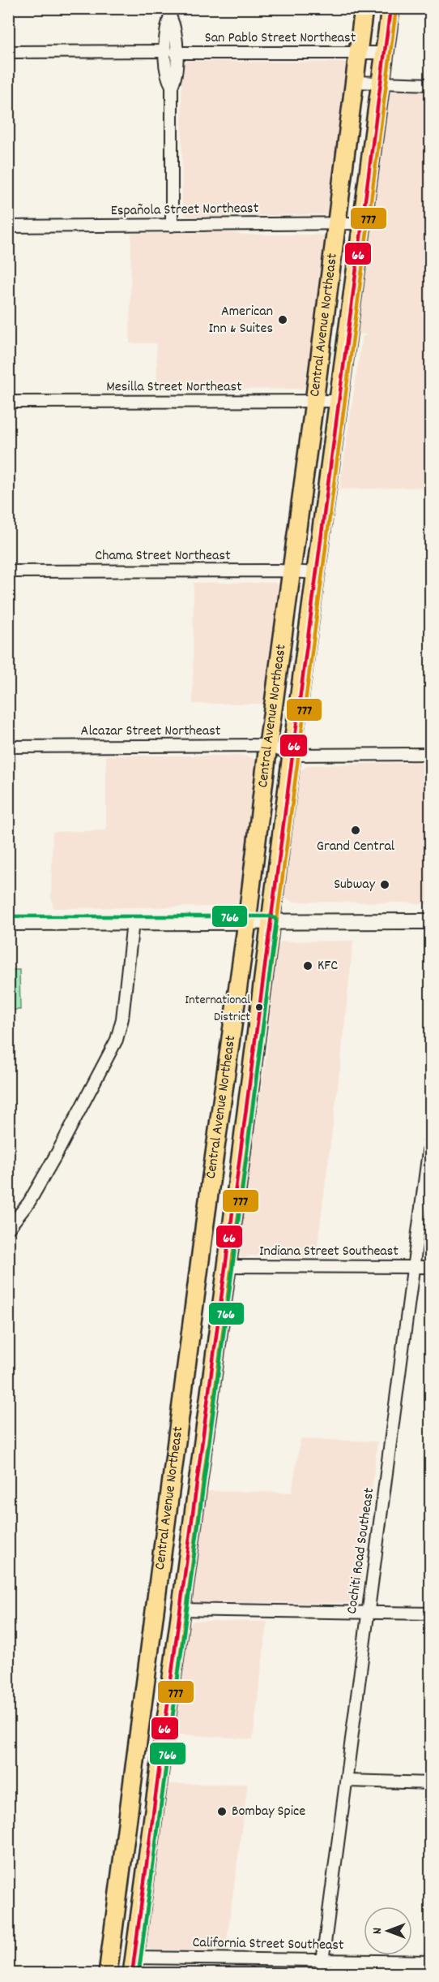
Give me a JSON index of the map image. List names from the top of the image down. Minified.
{"streets":{"main road":["Central Avenue Northeast"],"street":["San Pablo Street Northeast","Española Street Northeast","Mesilla Street Northeast","Chama Street Northeast","Alcazar Street Northeast","Indiana Street Southeast","Cochiti Road Southeast","California Street Southeast"]},"crossings":[["San Pablo Street Northeast","Central Avenue Northeast"],["Española Street Northeast","Central Avenue Northeast"],["Central Avenue Northeast","Mesilla Street Northeast"],["Central Avenue Northeast","Chama Street Northeast"],["Central Avenue Northeast","Alcazar Street Northeast"],["Indiana Street Southeast","Cochiti Road Southeast"],["Cochiti Road Southeast","California Street Southeast"]],"places":["American Inn & Suites","Grand Central","Subway","KFC","International District","Bombay Spice"],"lines":["transit line 66","transit line 777","transit line 766"],"north":"left"}
